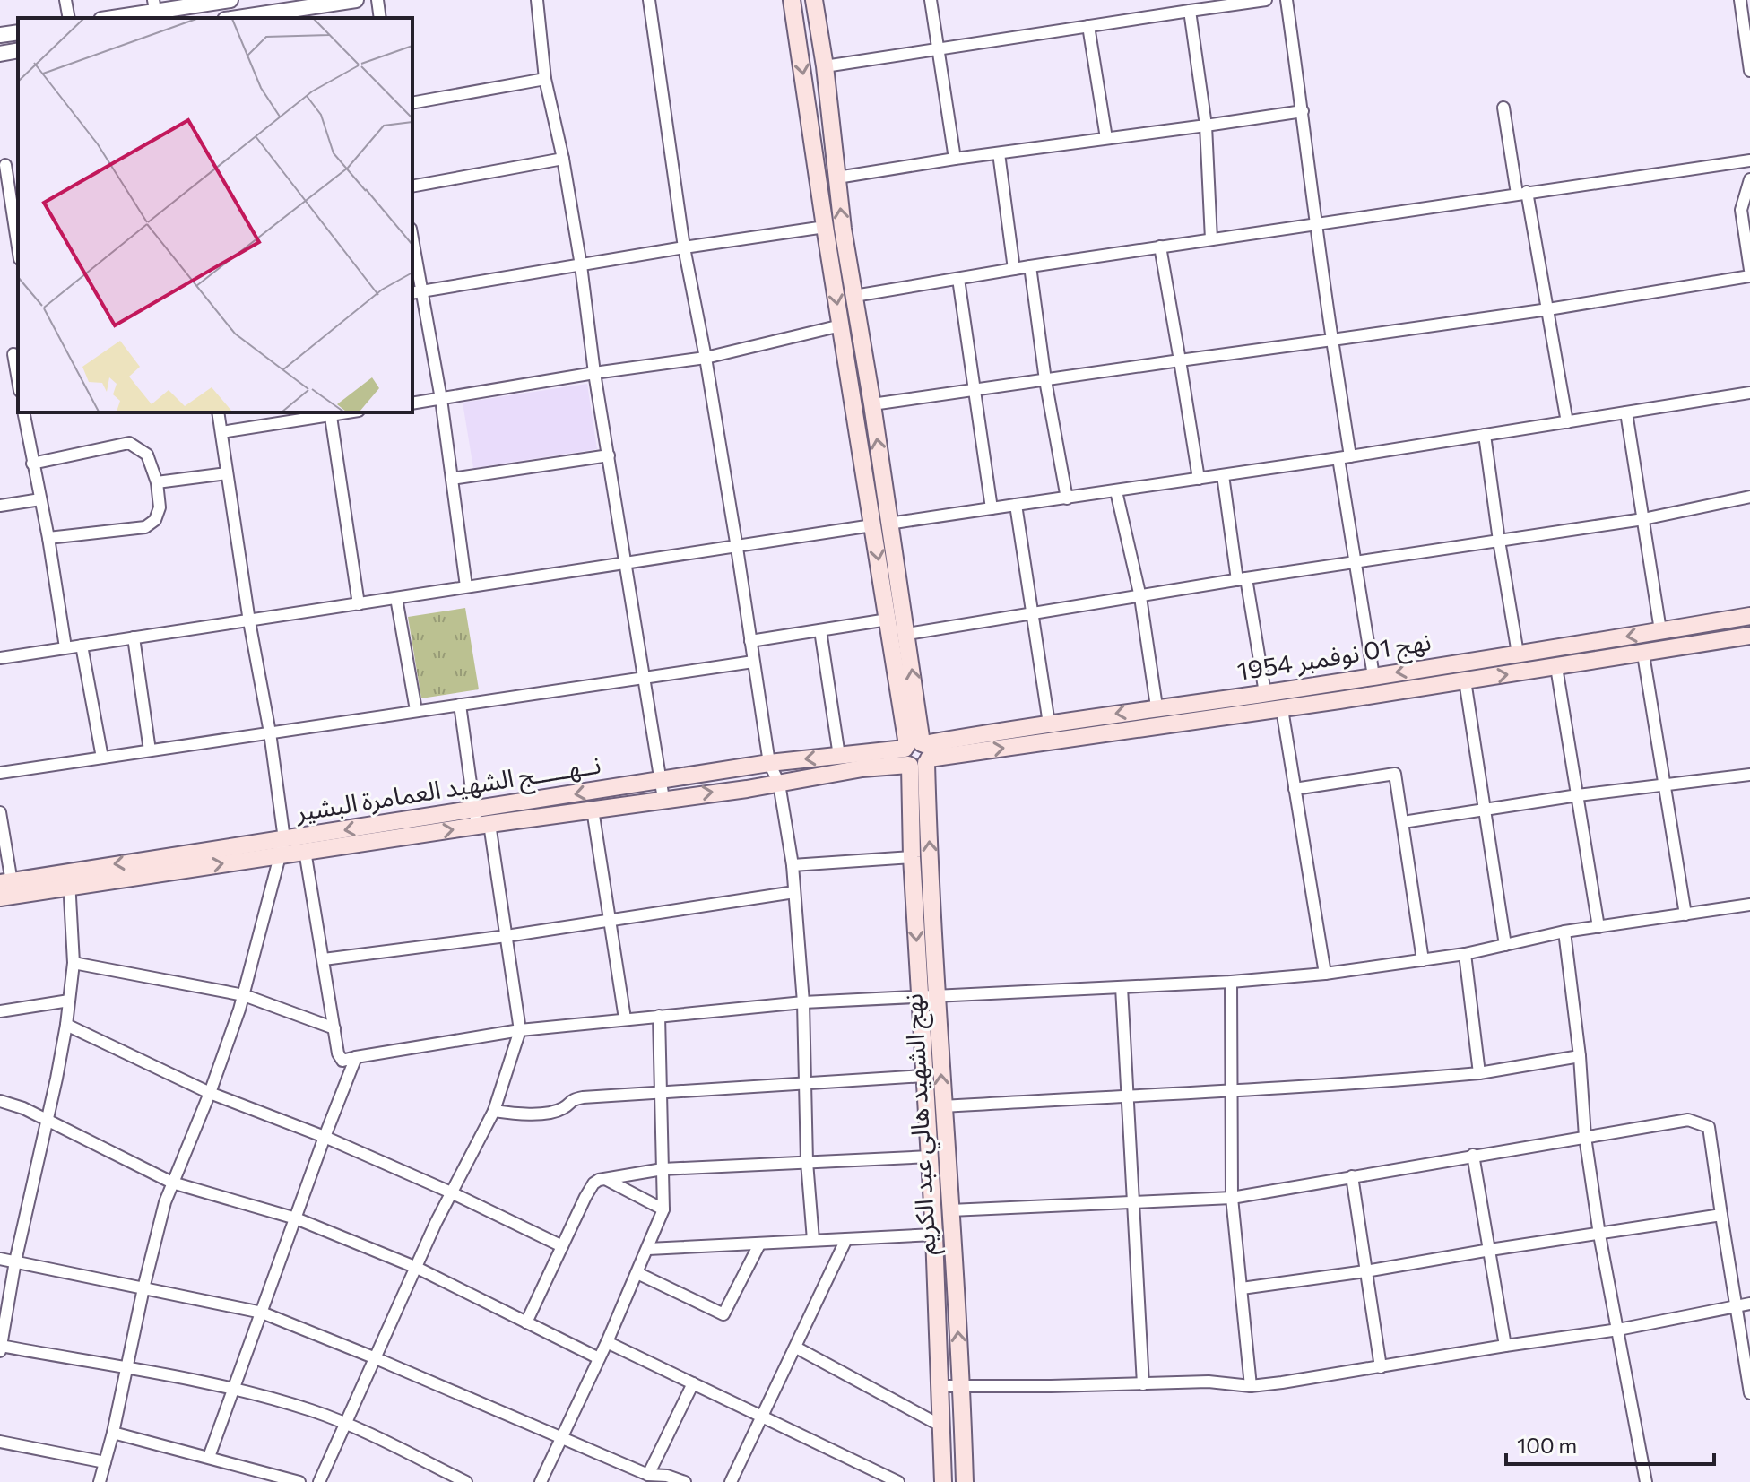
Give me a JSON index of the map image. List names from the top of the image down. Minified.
{"streets":{"main road":["نهج 01 نوفمبر 1954","نــهـــــج الشهيد العمامرة البشير","نهج الشهيد هالي عبد الكريم"]},"crossings":[["نهج 01 نوفمبر 1954","نــهـــــج الشهيد العمامرة البشير"],["نهج 01 نوفمبر 1954","نهج الشهيد هالي عبد الكريم"],["نــهـــــج الشهيد العمامرة البشير","نهج الشهيد هالي عبد الكريم"]],"scale_bar":"100 m"}
